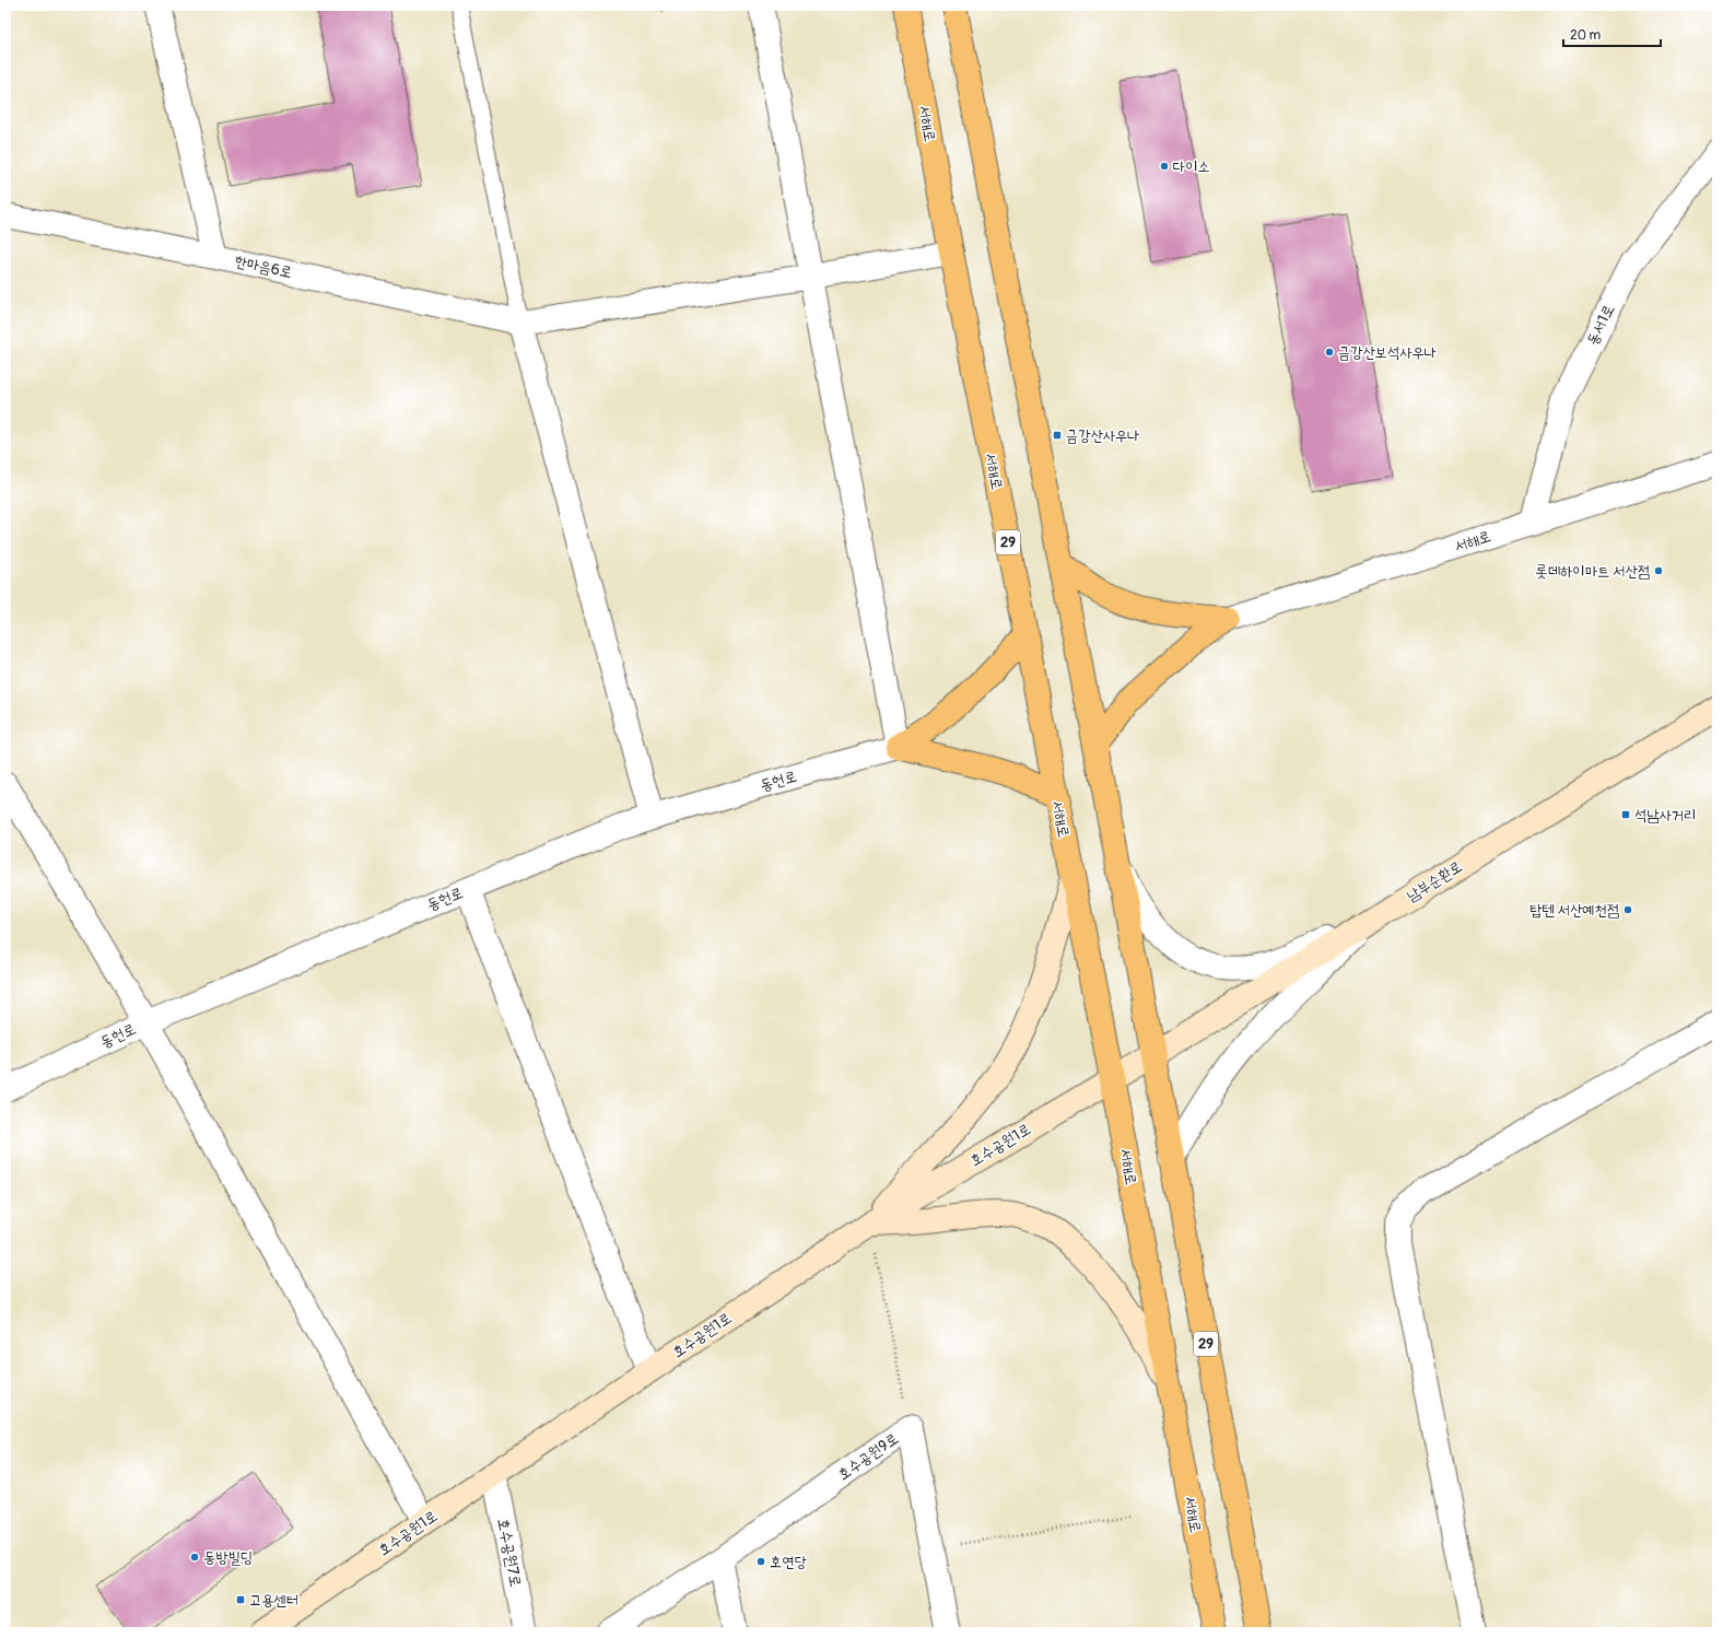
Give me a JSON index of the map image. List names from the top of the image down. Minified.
{"streets":{"main road":["서해로","29","남부순환로","호수공원1로"],"street":["한마음6로","동서1로","동헌로","호수공원9로","호수공원7로"]},"crossings":[["서해로","동서1로"],["서해로","호수공원1로"],["29","남부순환로"],["29","호수공원1로"],["남부순환로","호수공원1로"],["호수공원1로","호수공원7로"]],"places":{"other":["다이소","금강산보석사우나","롯데하이마트 서산점","탑텐 서산예천점","동방빌딩","호연당"],"transit":["금강산사우나","석남사거리","고용센터"]},"scale_bar":"20 m"}
